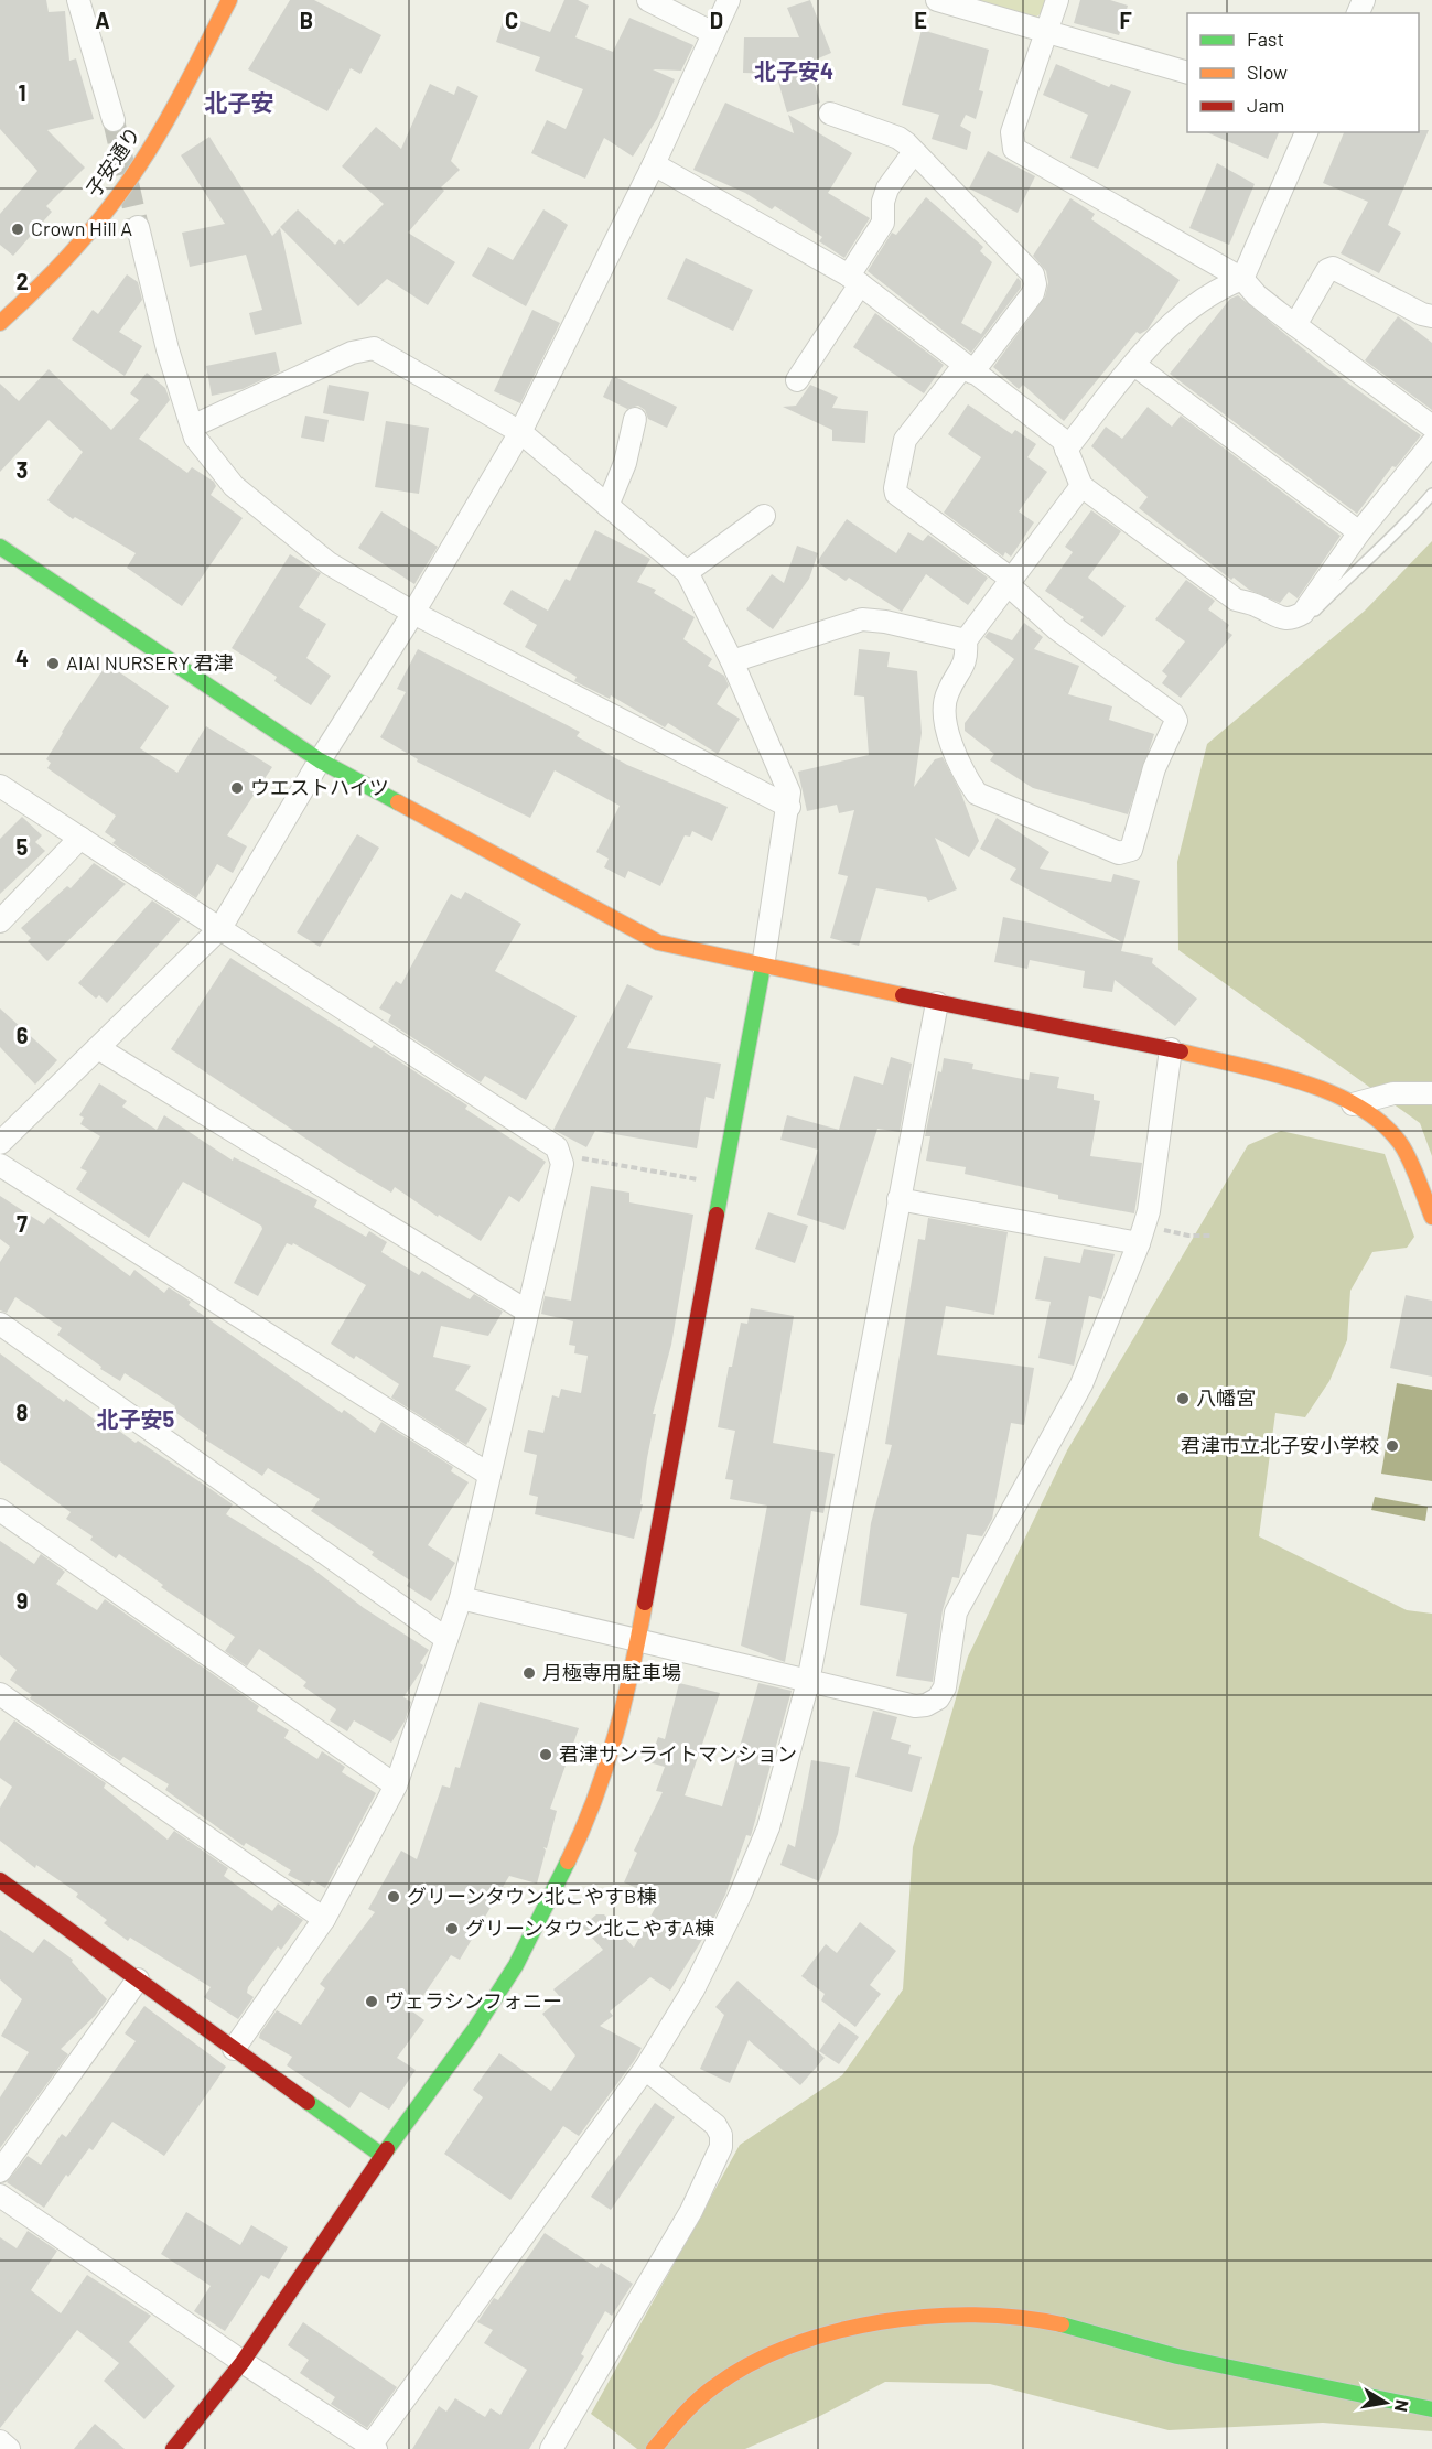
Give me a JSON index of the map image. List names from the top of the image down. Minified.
{"streets":{"street":["子安通り"]},"districts":["北子安4","北子安","北子安5"],"places":["Crown Hill A","AIAI NURSERY 君津","ウエストハイツ","八幡宮","君津市立北子安小学校","月極専用駐車場","君津サンライトマンション","グリーンタウン北こやすB棟","グリーンタウン北こやすA棟","ヴェラシンフォニー"],"legend":["Fast","Slow","Jam"],"north":"right","grid":{"columns":["A","B","C","D","E","F"],"rows":["1","2","3","4","5","6","7","8","9"]}}
